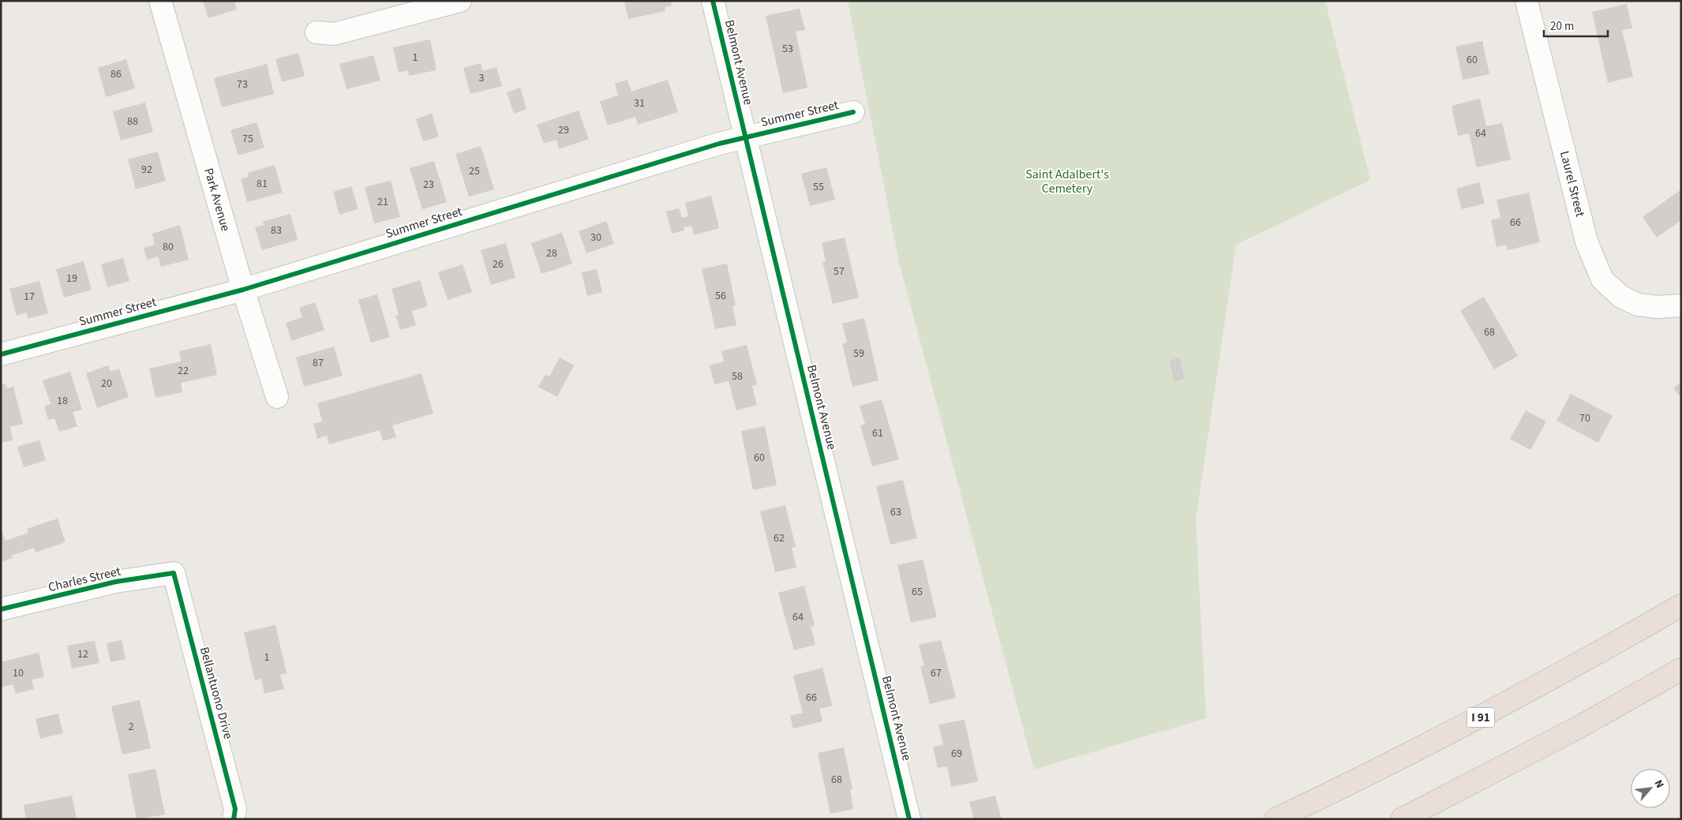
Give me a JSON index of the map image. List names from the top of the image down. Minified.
{"streets":{"highway":["I 91"],"street":["Belmont Avenue","Summer Street","Laurel Street","Park Avenue","Charles Street","Bellantuono Drive"]},"crossings":[["Belmont Avenue","Summer Street"],["Summer Street","Park Avenue"],["Charles Street","Bellantuono Drive"]],"parks":["Saint Adalbert's Cemetery"],"house_numbers":["53","1","60","86","3","73","31","88","29","64","75","92","25","81","23","55","21","66","83","30","80","28","26","57","19","56","17","68","59","87","22","58","20","18","70","61","60","63","62","65","64","12","1","10","67","66","2","69","68"],"scale_bar":"20 m","north":"top right"}
